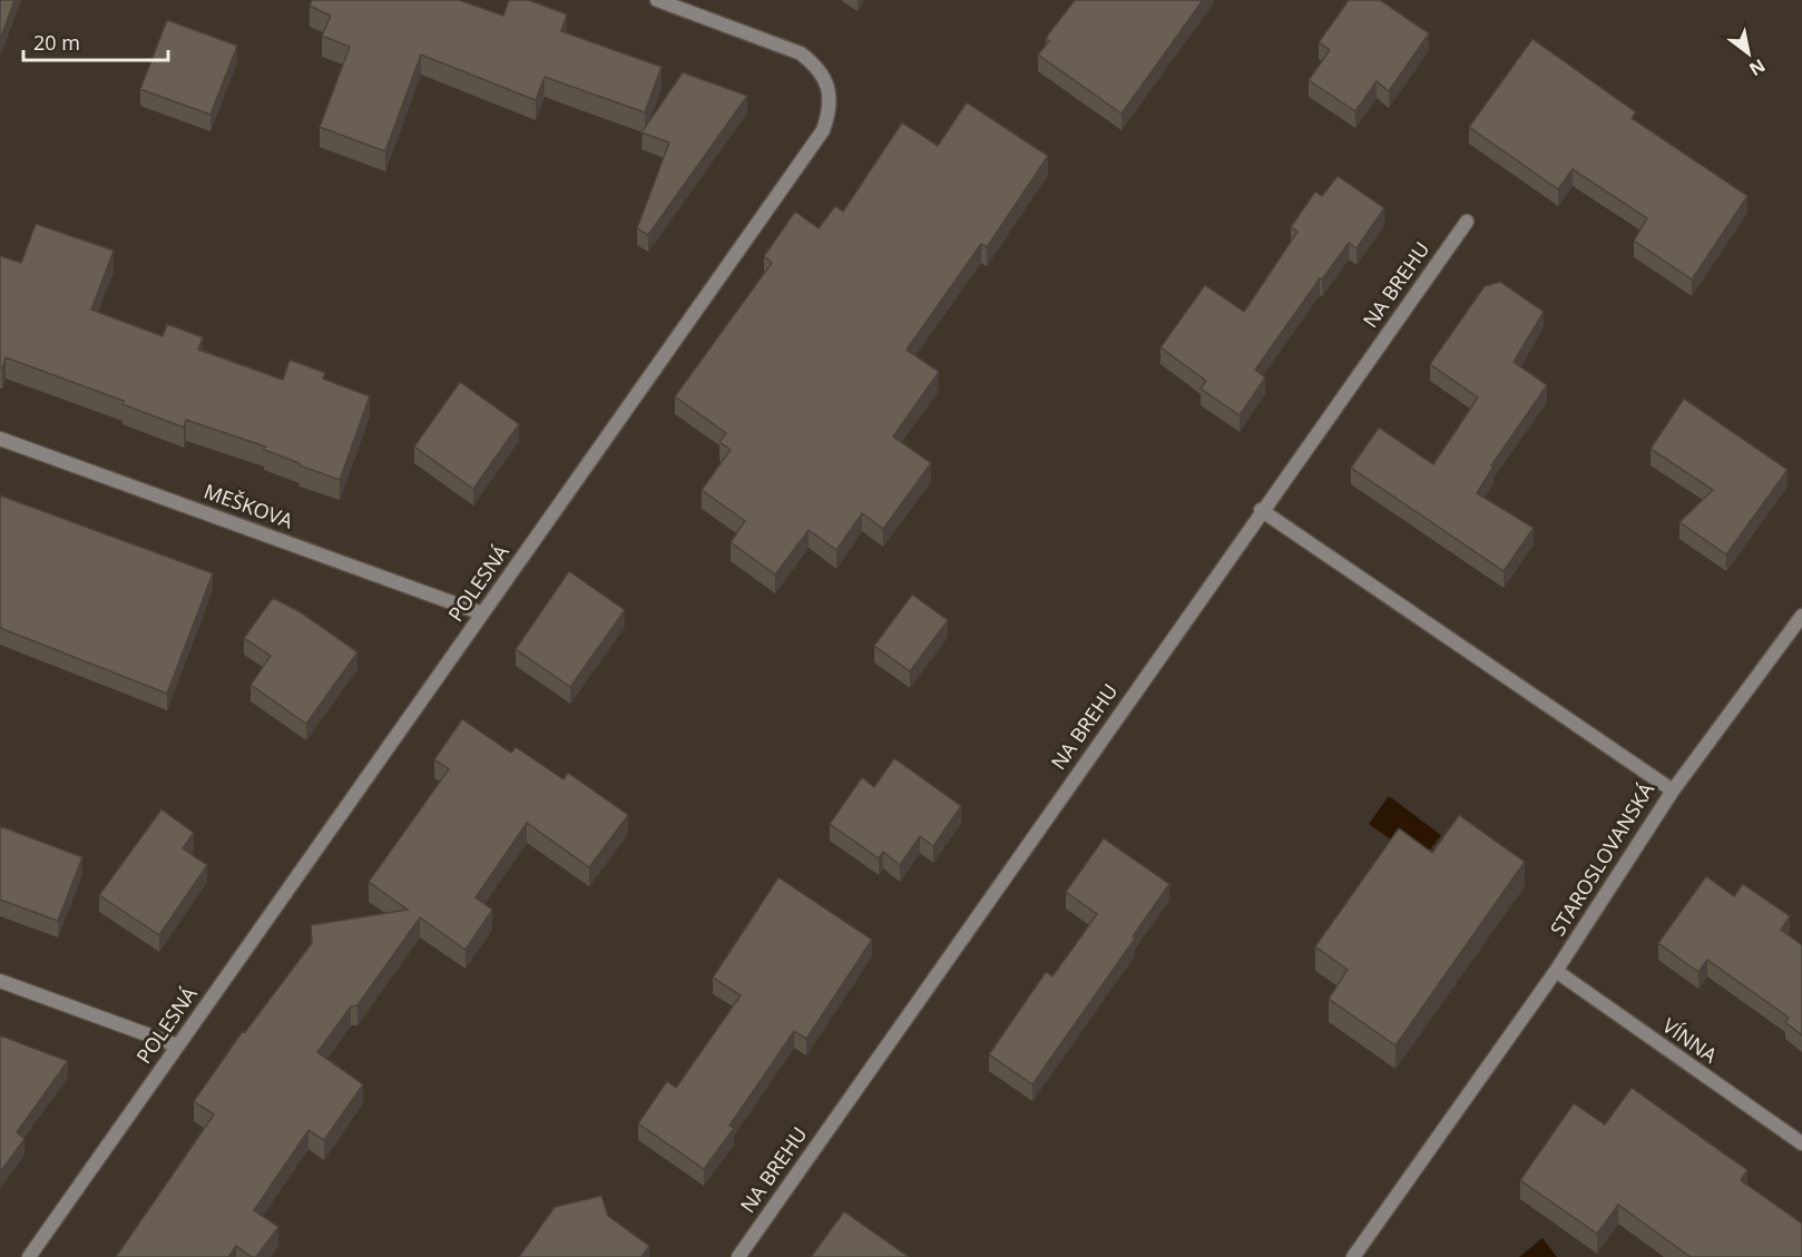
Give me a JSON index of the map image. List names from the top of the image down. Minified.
{"streets":{"street":["NA BREHU","MEŠKOVA","POLESNÁ","STAROSLOVANSKÁ","VÍNNA"]},"crossings":[["NA BREHU","STAROSLOVANSKÁ"],["MEŠKOVA","POLESNÁ"],["STAROSLOVANSKÁ","VÍNNA"]],"scale_bar":"20 m","north":"bottom right"}
